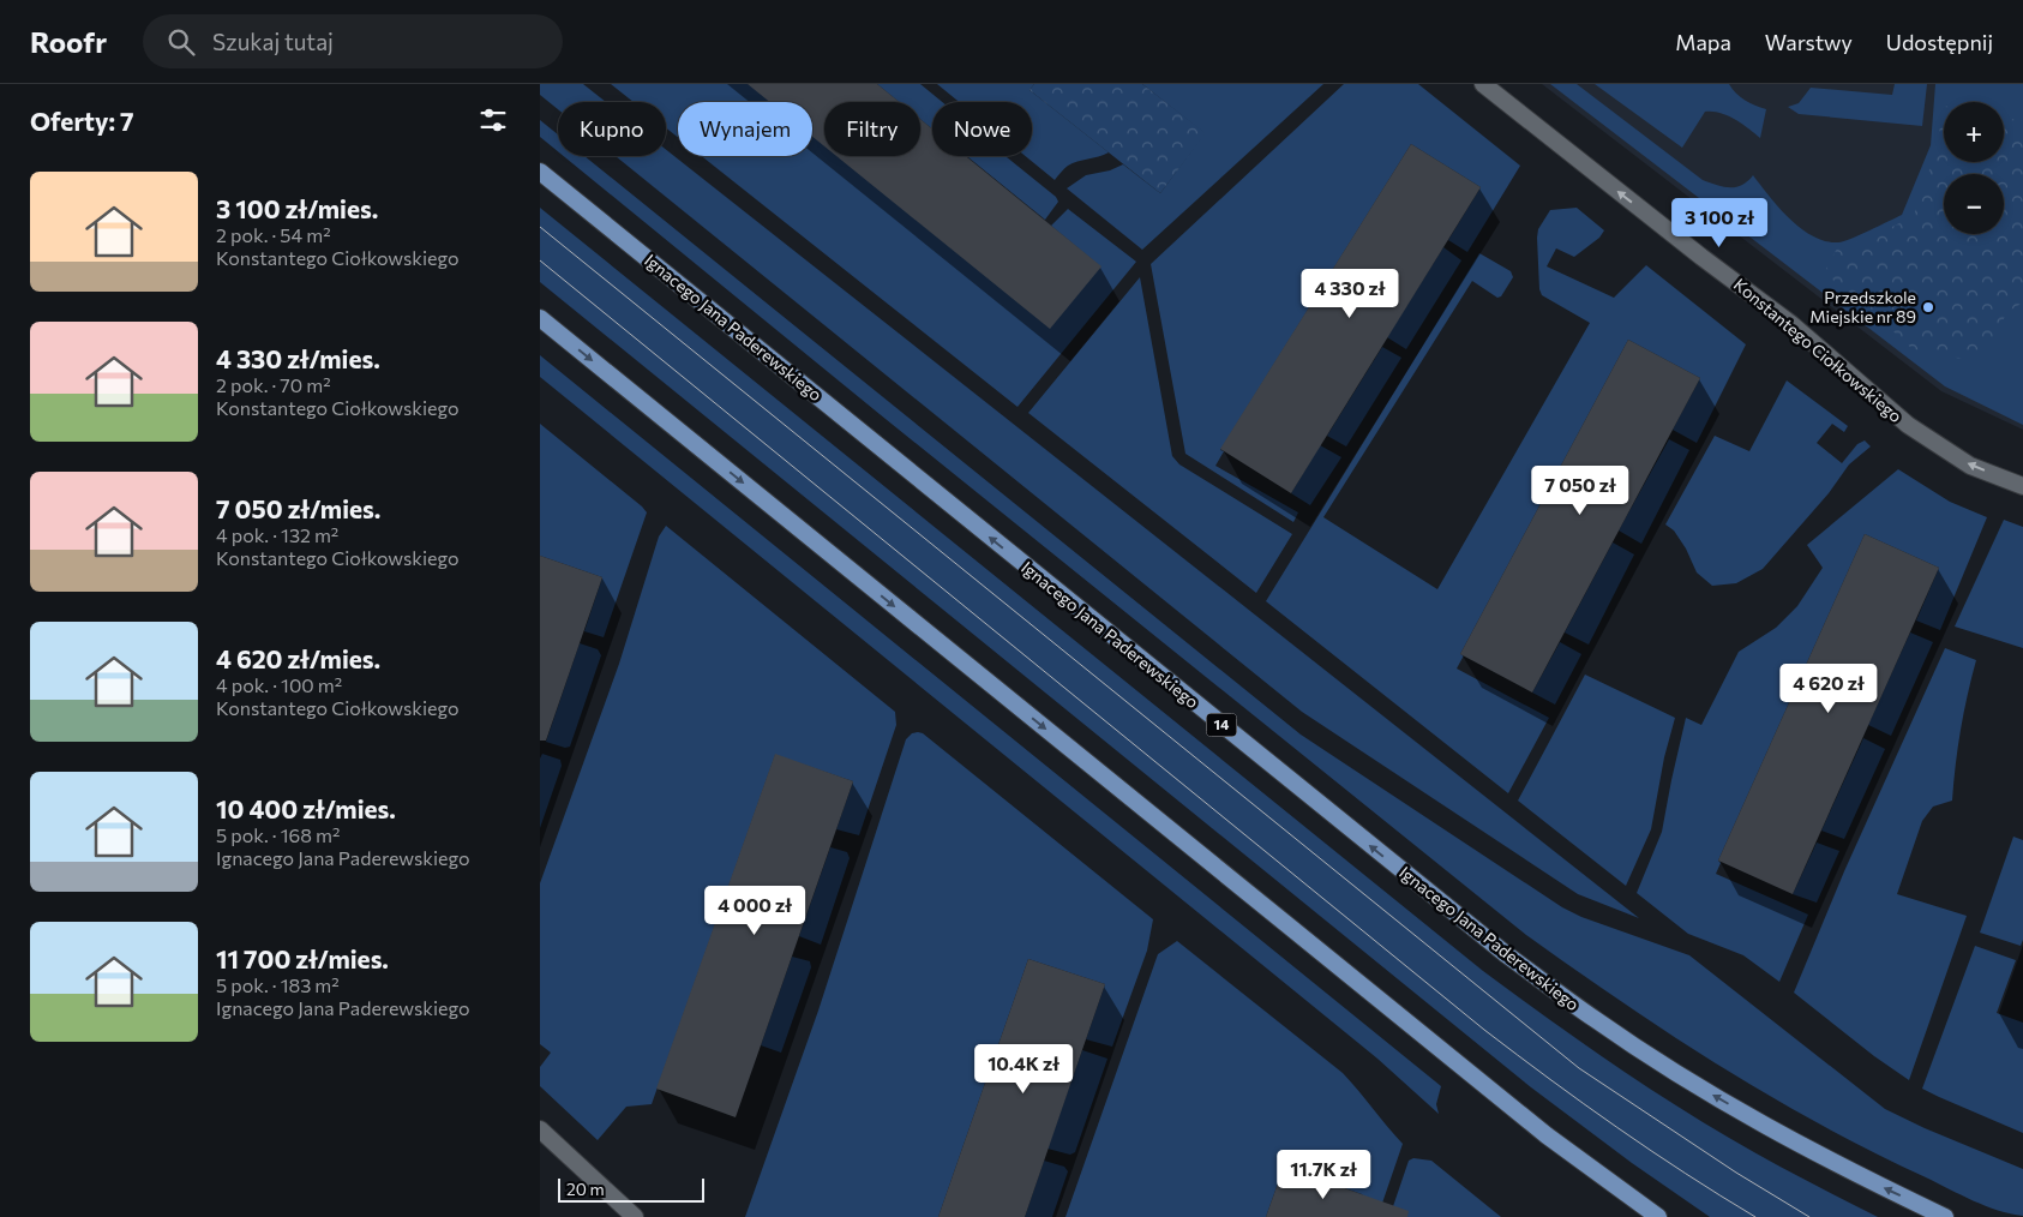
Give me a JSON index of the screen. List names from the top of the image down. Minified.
{"streets":{"main road":["Ignacego Jana Paderewskiego","14"],"street":["Konstantego Ciołkowskiego"]},"one_way":["Konstantego Ciołkowskiego"],"places":["Przedszkole Miejskie nr 89"],"scale_bar":"20 m","page":{"header":"Roofr","search":"Szukaj tutaj","nav":["Mapa","Warstwy","Udostępnij"],"heading":"Oferty: 7","map_buttons":["+","−"],"chip":["Kupno","Wynajem","Filtry","Nowe"],"list":[{"name":"3 100 zł/mies.","note":"2 pok. · 54 m² · Konstantego Ciołkowskiego"},{"name":"4 330 zł/mies.","note":"2 pok. · 70 m² · Konstantego Ciołkowskiego"},{"name":"7 050 zł/mies.","note":"4 pok. · 132 m² · Konstantego Ciołkowskiego"},{"name":"4 620 zł/mies.","note":"4 pok. · 100 m² · Konstantego Ciołkowskiego"},{"name":"10 400 zł/mies.","note":"5 pok. · 168 m² · Ignacego Jana Paderewskiego"},{"name":"11 700 zł/mies.","note":"5 pok. · 183 m² · Ignacego Jana Paderewskiego"}],"price":["3 100 zł","4 330 zł","7 050 zł","4 620 zł","4 000 zł","10.4K zł","11.7K zł"],"scale":"20 m"}}
